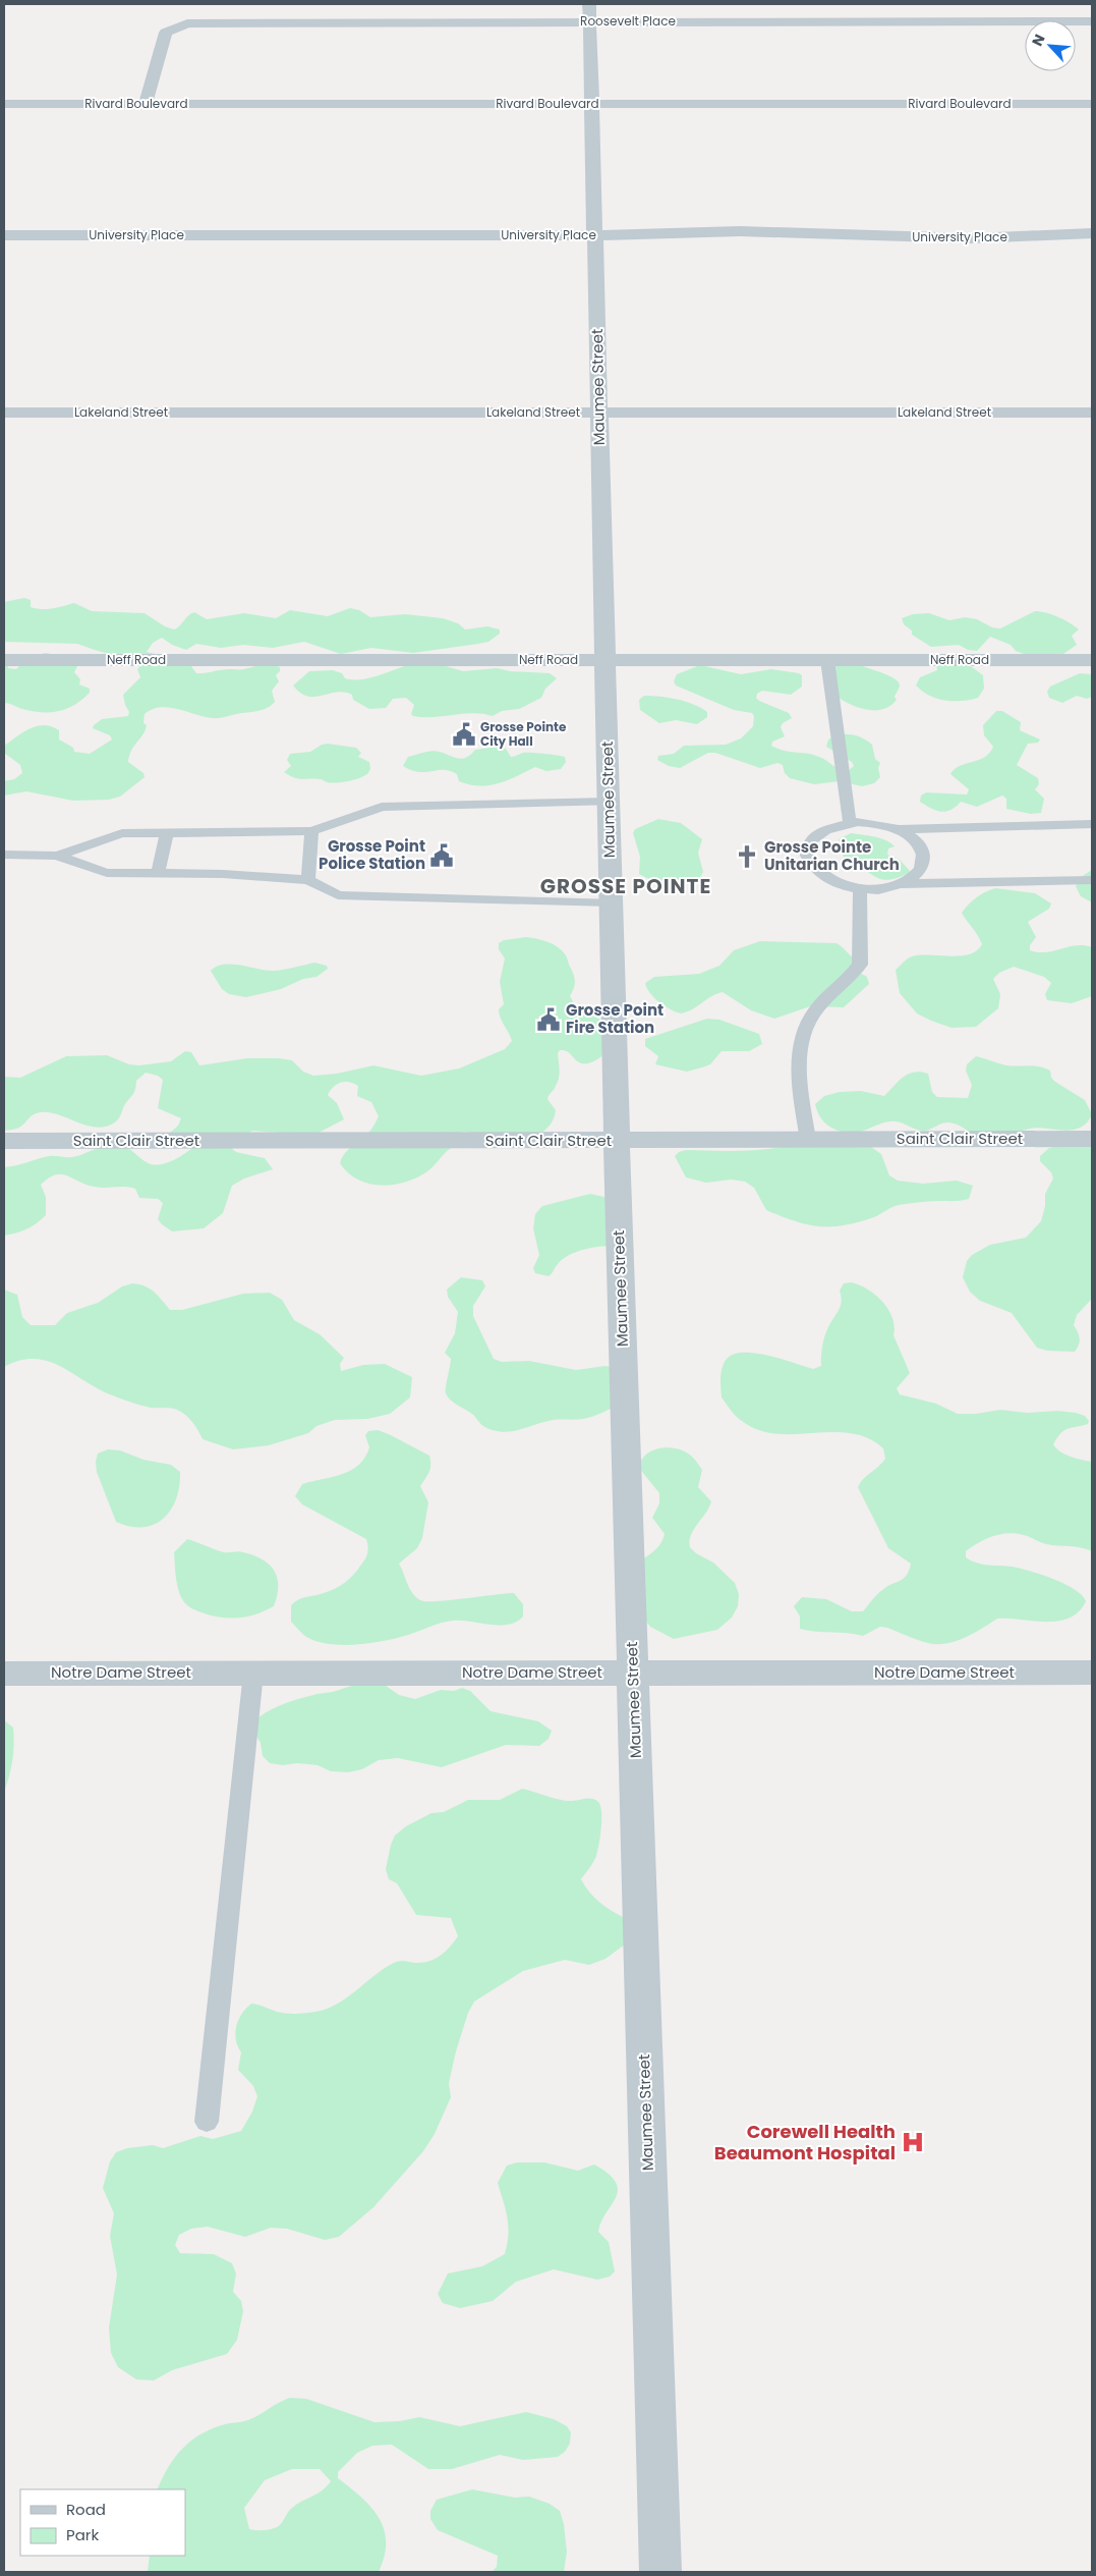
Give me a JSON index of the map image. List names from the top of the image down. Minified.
{"streets":{"street":["Roosevelt Place","Rivard Boulevard","University Place","Maumee Street","Lakeland Street","Neff Road","Saint Clair Street","Notre Dame Street"]},"crossings":[["Roosevelt Place","Rivard Boulevard"],["Roosevelt Place","Maumee Street"],["Rivard Boulevard","Maumee Street"],["University Place","Maumee Street"],["Maumee Street","Lakeland Street"],["Maumee Street","Neff Road"],["Maumee Street","Saint Clair Street"],["Maumee Street","Notre Dame Street"]],"districts":["GROSSE POINTE"],"places":{"public building":["Grosse Pointe City Hall","Grosse Point Police Station","Grosse Point Fire Station"],"church":["Grosse Pointe Unitarian Church"],"hospital":["Corewell Health Beaumont Hospital"]},"legend":["Road","Park"],"north":"top left"}
